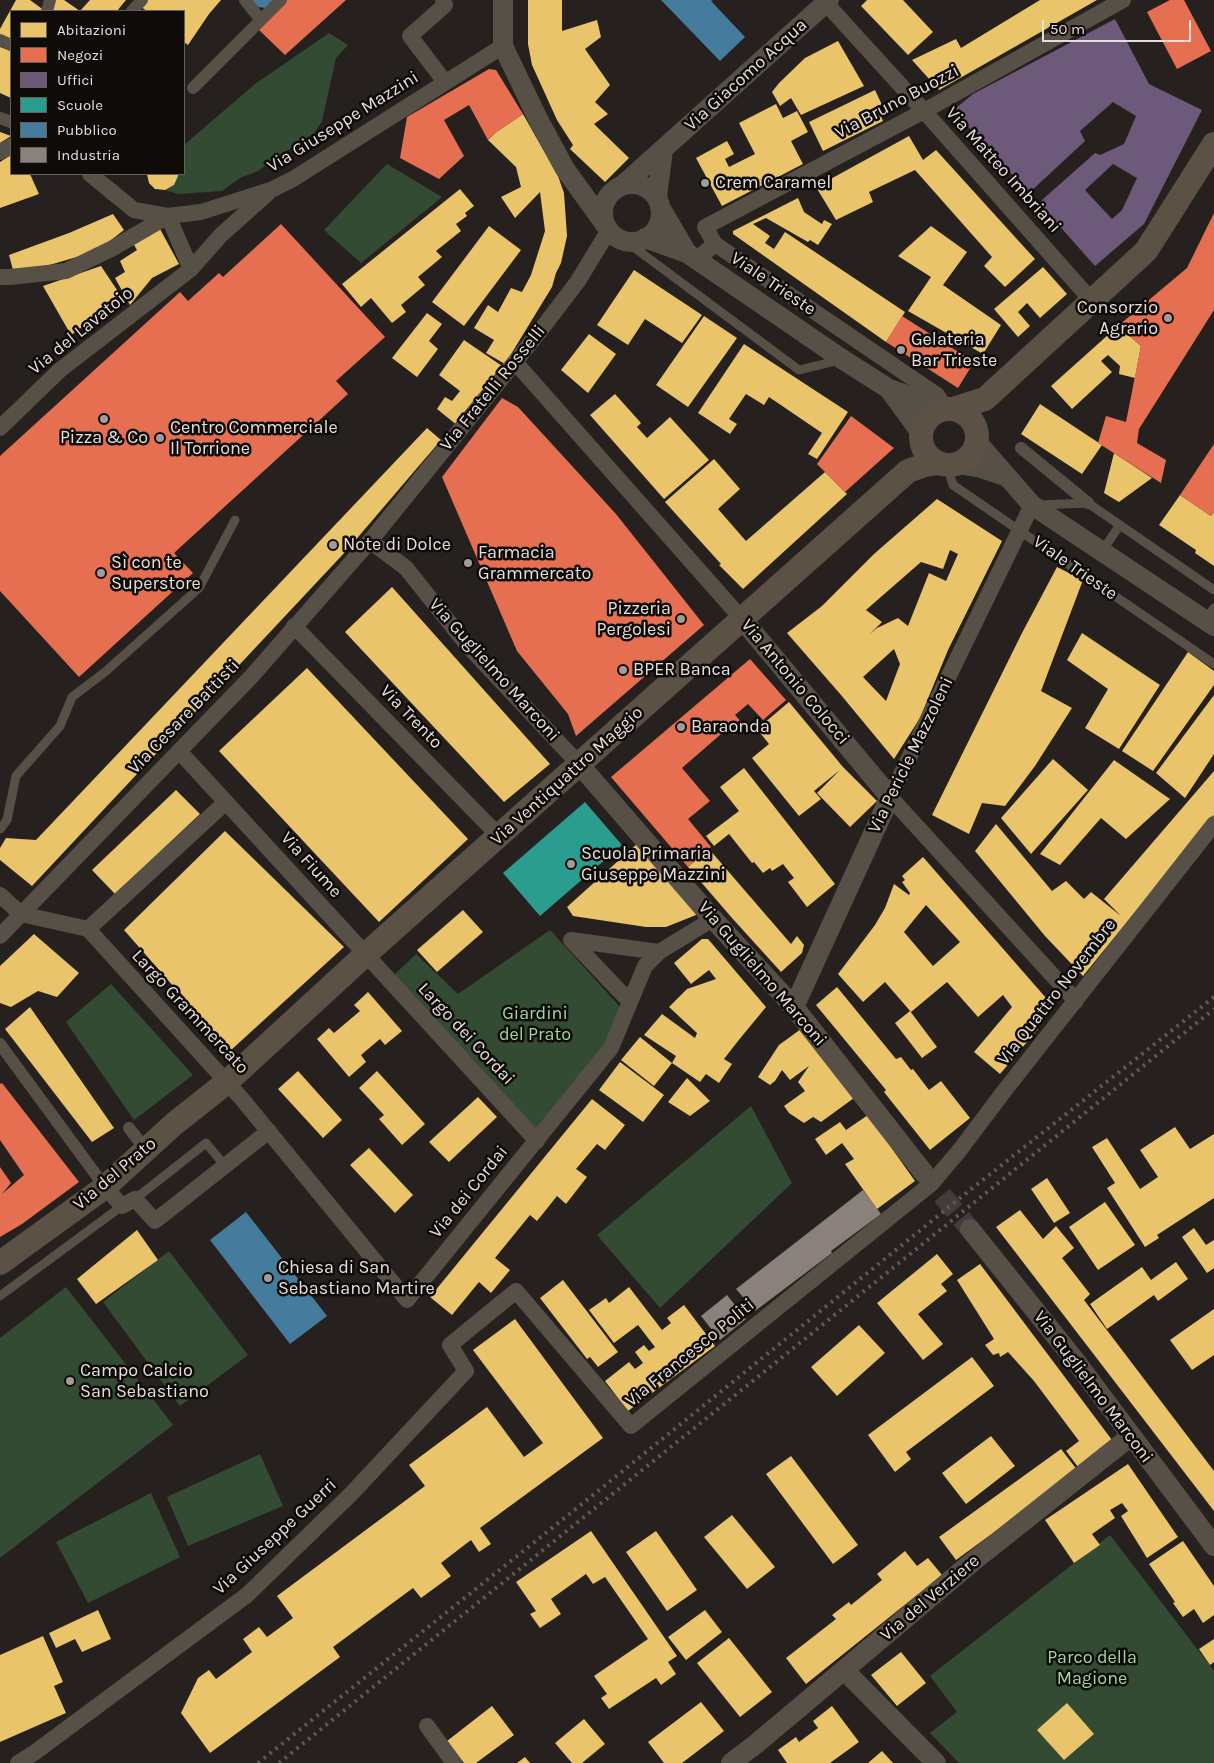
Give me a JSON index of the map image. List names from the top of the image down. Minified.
{"streets":{"main road":["Viale Trieste","Via Ventiquattro Maggio","Via del Prato"],"street":["Via Giacomo Acqua","Via Bruno Buozzi","Via Giuseppe Mazzini","Via Matteo Imbriani","Via del Lavatoio","Via Fratelli Rosselli","Via Guglielmo Marconi","Via Antonio Colocci","Via Cesare Battisti","Via Trento","Via Pericle Mazzoleni","Via Fiume","Via Quattro Novembre","Largo Grammercato","Largo dei Cordai","Via dei Cordai","Via Francesco Politi","Via Giuseppe Guerri","Via del Verziere"]},"crossings":[["Via Giacomo Acqua","Via Matteo Imbriani"],["Via Bruno Buozzi","Via Matteo Imbriani"],["Via Bruno Buozzi","Viale Trieste"],["Via Giuseppe Mazzini","Via del Lavatoio"],["Viale Trieste","Via Pericle Mazzoleni"],["Viale Trieste","Via Ventiquattro Maggio"],["Via Fratelli Rosselli","Via Guglielmo Marconi"],["Via Fratelli Rosselli","Via Antonio Colocci"],["Via Fratelli Rosselli","Via Cesare Battisti"],["Via Guglielmo Marconi","Via Cesare Battisti"],["Via Guglielmo Marconi","Via Pericle Mazzoleni"],["Via Guglielmo Marconi","Via Ventiquattro Maggio"],["Via Guglielmo Marconi","Via Quattro Novembre"],["Via Guglielmo Marconi","Via dei Cordai"],["Via Guglielmo Marconi","Via Francesco Politi"],["Via Guglielmo Marconi","Via del Verziere"],["Via Antonio Colocci","Via Pericle Mazzoleni"],["Via Antonio Colocci","Via Ventiquattro Maggio"],["Via Antonio Colocci","Via Quattro Novembre"],["Via Cesare Battisti","Via Trento"],["Via Cesare Battisti","Via Fiume"],["Via Trento","Via Ventiquattro Maggio"],["Via Ventiquattro Maggio","Via Fiume"],["Via Ventiquattro Maggio","Largo Grammercato"],["Via Ventiquattro Maggio","Largo dei Cordai"],["Via Ventiquattro Maggio","Via del Prato"],["Via Fiume","Largo dei Cordai"],["Via Quattro Novembre","Via Francesco Politi"],["Largo Grammercato","Via del Prato"],["Largo Grammercato","Via dei Cordai"],["Largo dei Cordai","Via dei Cordai"],["Via Francesco Politi","Via Giuseppe Guerri"]],"parks":["Giardini del Prato","Parco della Magione"],"places":["Crem Caramel","Consorzio Agrario","Gelateria Bar Trieste","Pizza & Co","Centro Commerciale Il Torrione","Note di Dolce","Farmacia Grammercato","Sì con te Superstore","Pizzeria Pergolesi","BPER Banca","Baraonda","Scuola Primaria Giuseppe Mazzini","Chiesa di San Sebastiano Martire","Campo Calcio San Sebastiano"],"legend":["Abitazioni","Negozi","Uffici","Scuole","Pubblico","Industria"],"scale_bar":"50 m"}
